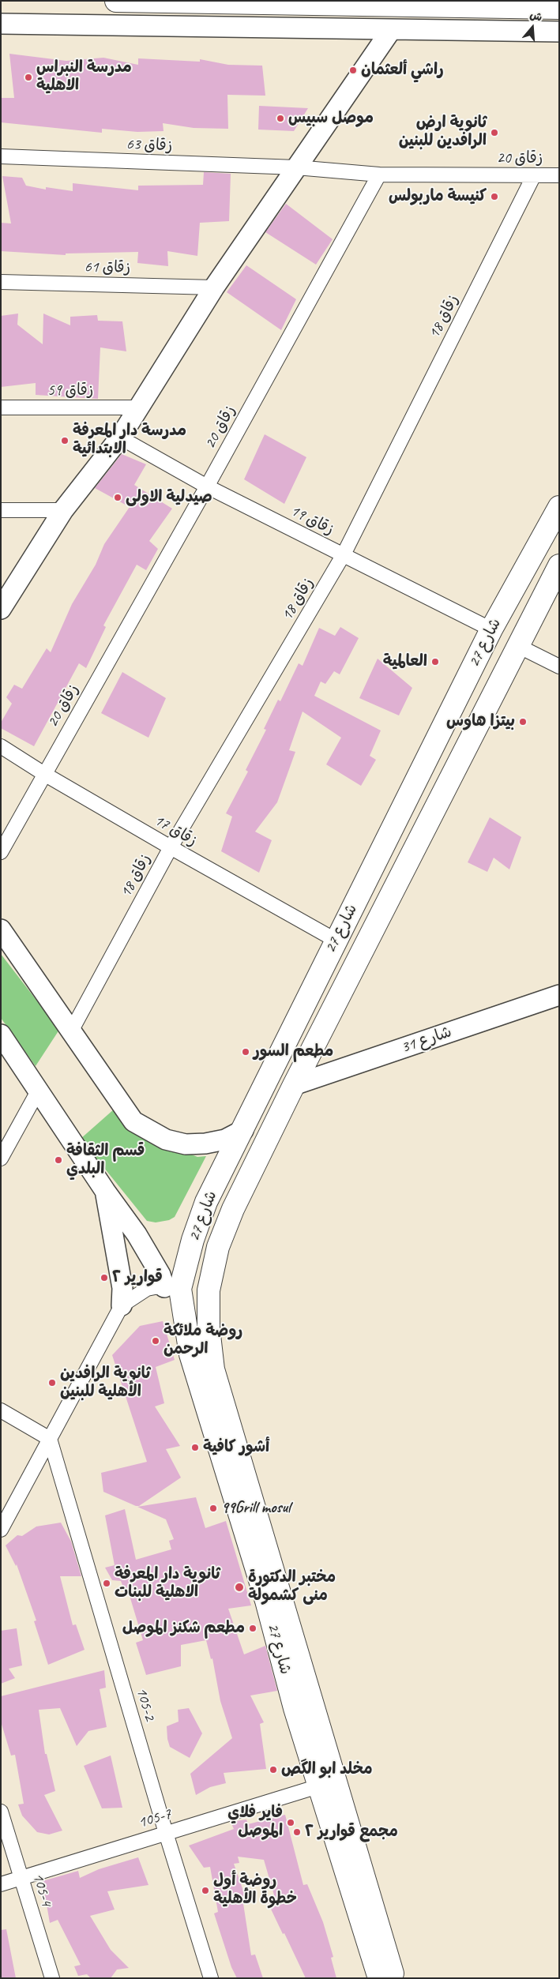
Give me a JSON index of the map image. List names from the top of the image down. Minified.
{"streets":{"main road":["شارع 27"],"street":["زقاق 63","زقاق 20","زقاق 61","زقاق 18","زقاق 59","زقاق 19","زقاق 17","شارع 31","105-2","105-7","105-4"]},"crossings":[["زقاق 63","زقاق 20"],["زقاق 20","زقاق 18"],["زقاق 20","زقاق 19"],["زقاق 20","زقاق 17"],["زقاق 18","زقاق 19"],["زقاق 18","زقاق 17"],["زقاق 19","شارع 27"],["شارع 27","زقاق 17"],["شارع 27","شارع 31"],["شارع 27","105-7"],["105-2","105-7"],["105-7","105-4"]],"places":["راشي ألعثمان","مدرسة النبراس الاهلية","موصل سبيس","ثانوية ارض الرافدين للبنين","كنيسة ماربولس","مدرسة دار المعرفة الابتدائية","صيدلية الاولى","العالمية","بيتزا هاوس","مطعم السور","قسم الثقافة البلدي","قوارير ٢","روضة ملائكة الرحمن","ثانوية الرافدين الأهلية للبنين","أشور كافية","99Grill mosul","ثانوية دار المعرفة الاهلية للبنات","مختبر الدكتورة منى كشمولة","مطعم شكنز الموصل","مخلد ابو الگص","فاير فلاي الموصل","مجمع قوارير ٢","روضة أول خطوة الأهلية"],"north":"top"}
